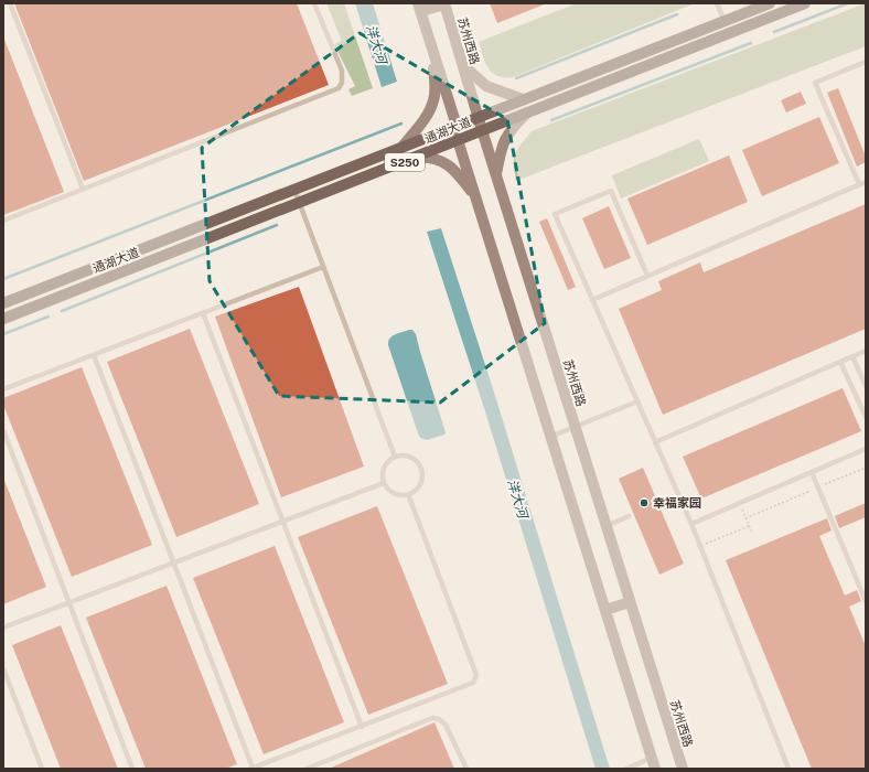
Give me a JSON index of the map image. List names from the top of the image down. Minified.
{"streets":{"main road":["苏州西路","通湖大道","S250"]},"crossings":[["苏州西路","通湖大道"]],"water":["洋大河"],"places":["幸福家园"]}
